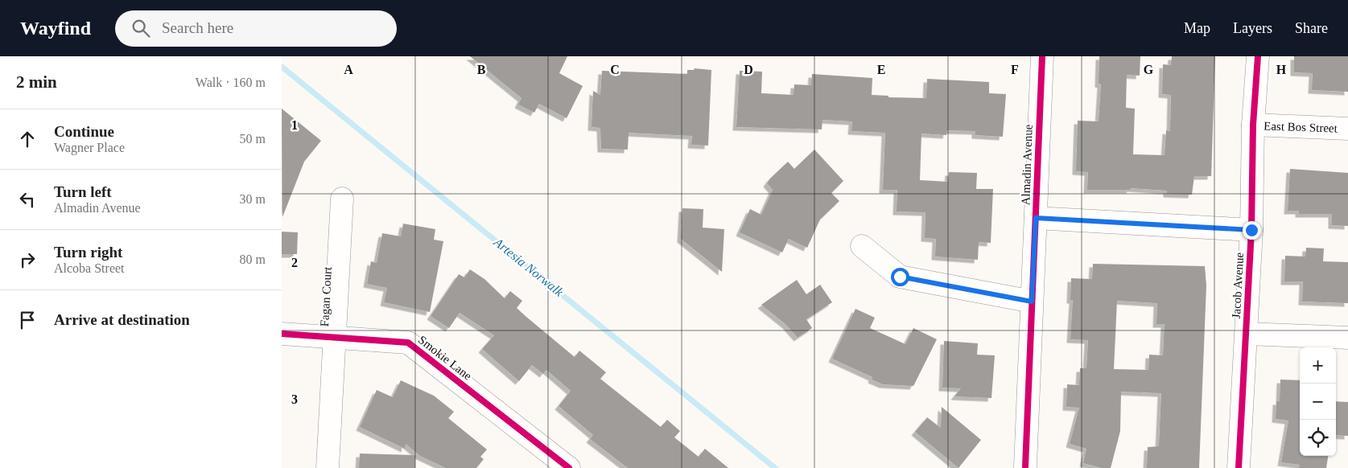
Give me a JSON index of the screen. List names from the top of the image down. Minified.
{"streets":{"street":["East Bos Street","Almadin Avenue","Jacob Avenue","Fagan Court","Smokie Lane"]},"crossings":[["East Bos Street","Jacob Avenue"],["Fagan Court","Smokie Lane"]],"water":["Artesia Norwalk"],"page":{"header":"Wayfind","search":"Search here","nav":["Map","Layers","Share"],"heading":["2 min","Walk · 160 m"],"list":[["Continue","Wagner Place","50 m"],["Turn left","Almadin Avenue","30 m"],["Turn right","Alcoba Street","80 m"],"Arrive at destination"],"map_buttons":["+","−"]},"grid":{"columns":["A","B","C","D","E","F","G","H"],"rows":["1","2","3"]}}
